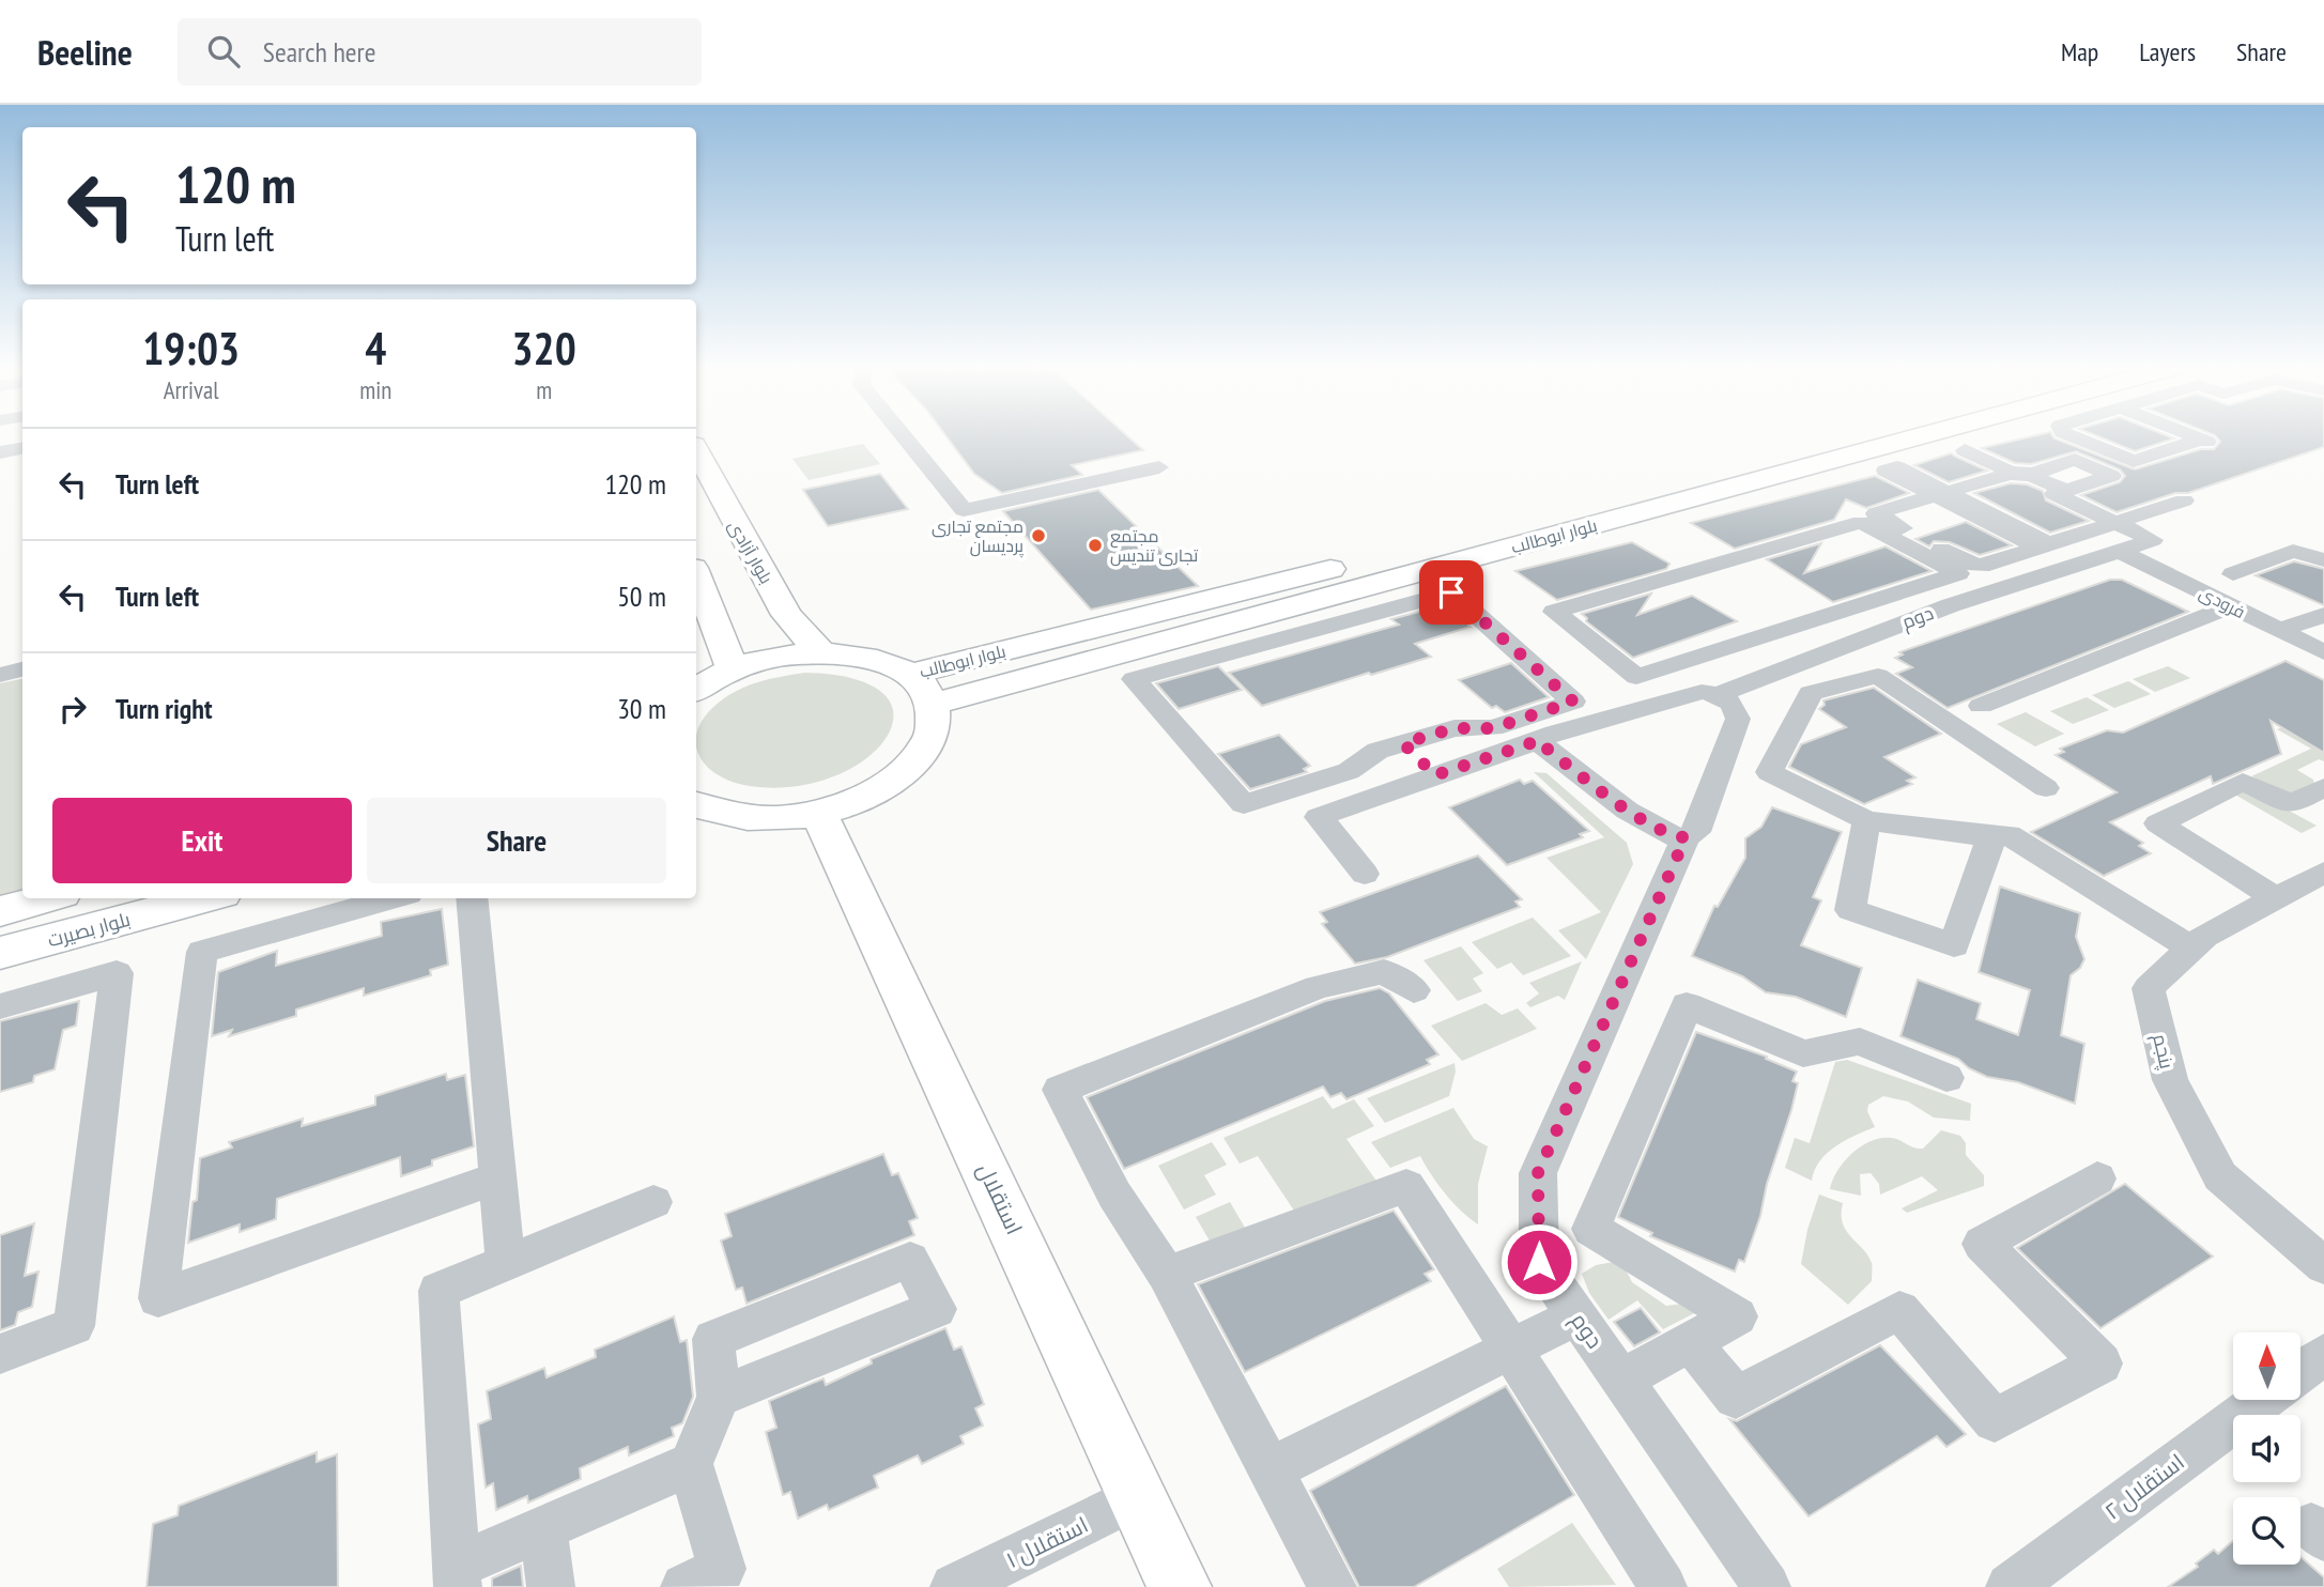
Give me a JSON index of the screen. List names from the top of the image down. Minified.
{"streets":{"main road":["بلوار ابوطالب","بلوار آزادی","بلوار بصیرت","استقلال"],"street":["فرودی","دوم","پنجم","استقلال ۲","استقلال ۱"]},"crossings":[["فرودی","دوم"],["استقلال","استقلال ۱"]],"places":["مجتمع تجاری پردیسان","مجتمع تجاری تندیس"],"north":"top","page":{"header":"Beeline","search":"Search here","nav":["Map","Layers","Share"],"turn":["120 m","Turn left"],"eta":["19:03","Arrival","4","min","320","m"],"list":[{"name":"Turn left","value":"120 m"},{"name":"Turn left","value":"50 m"},{"name":"Turn right","value":"30 m"}],"buttons":["Exit","Share"]}}
